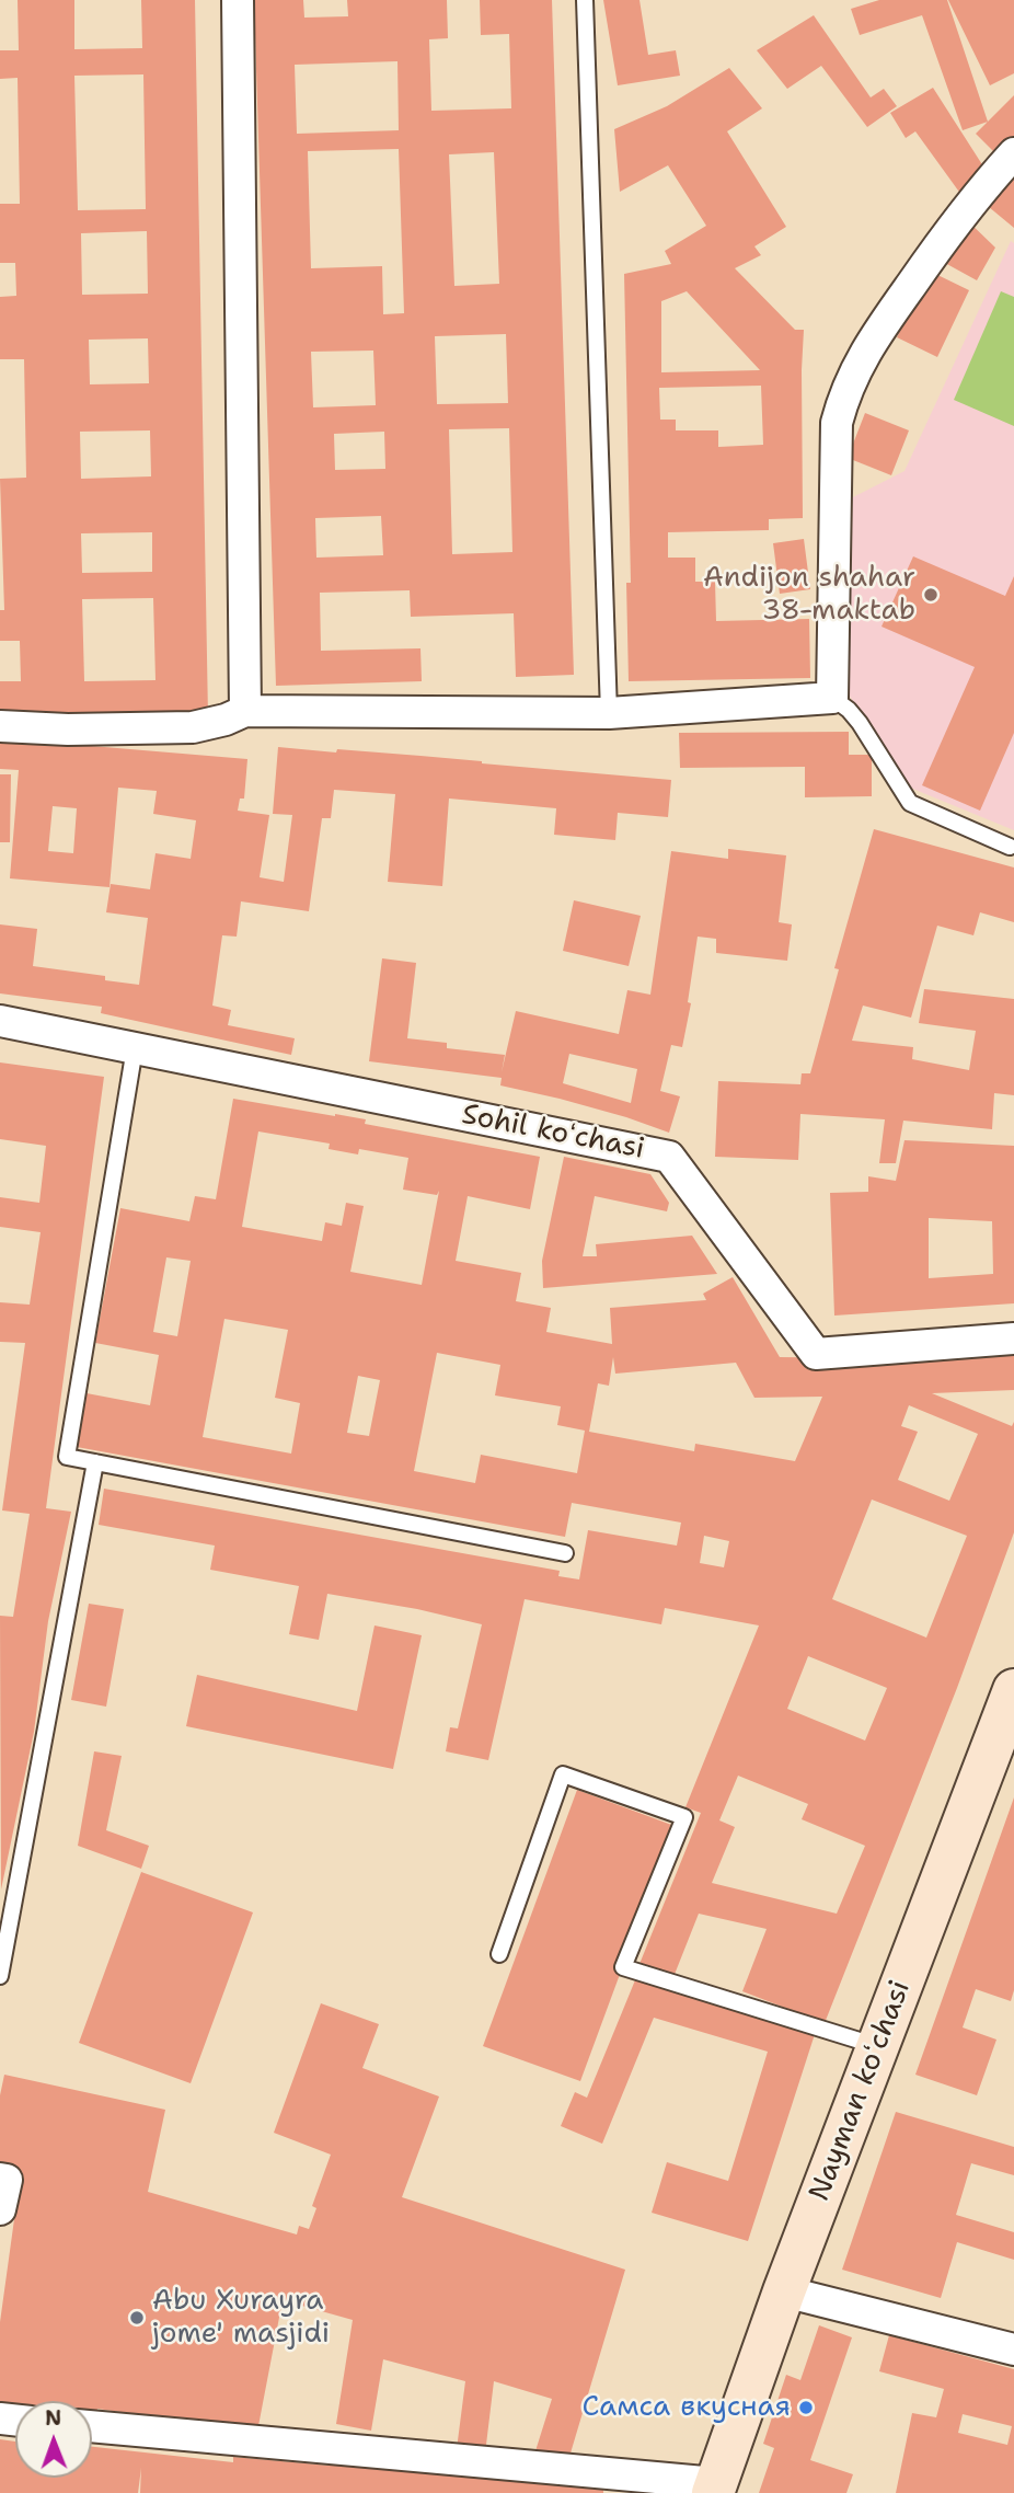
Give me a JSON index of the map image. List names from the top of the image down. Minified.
{"streets":{"main road":["Nayman koʻchasi"],"street":["Sohil koʻchasi"]},"places":["Andijon shahar 38-maktab","Abu Xurayra jome' masjidi","Самса вкусная"],"north":"top"}
